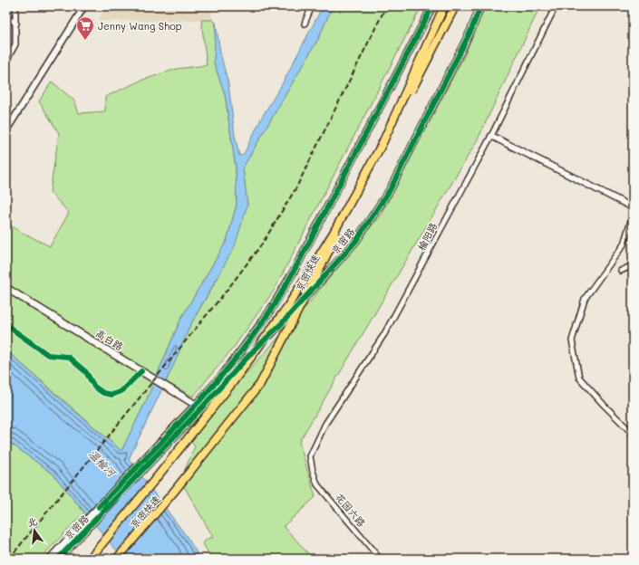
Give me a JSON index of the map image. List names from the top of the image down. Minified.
{"streets":{"highway":["京密快速"],"main road":["京密路","高白路"],"street":["榆阳路","花园六路"]},"crossings":[["榆阳路","花园六路"],["京密路","高白路"]],"water":["温榆河"],"places":{"supermarket":["Jenny Wang Shop"]},"north":"top"}
